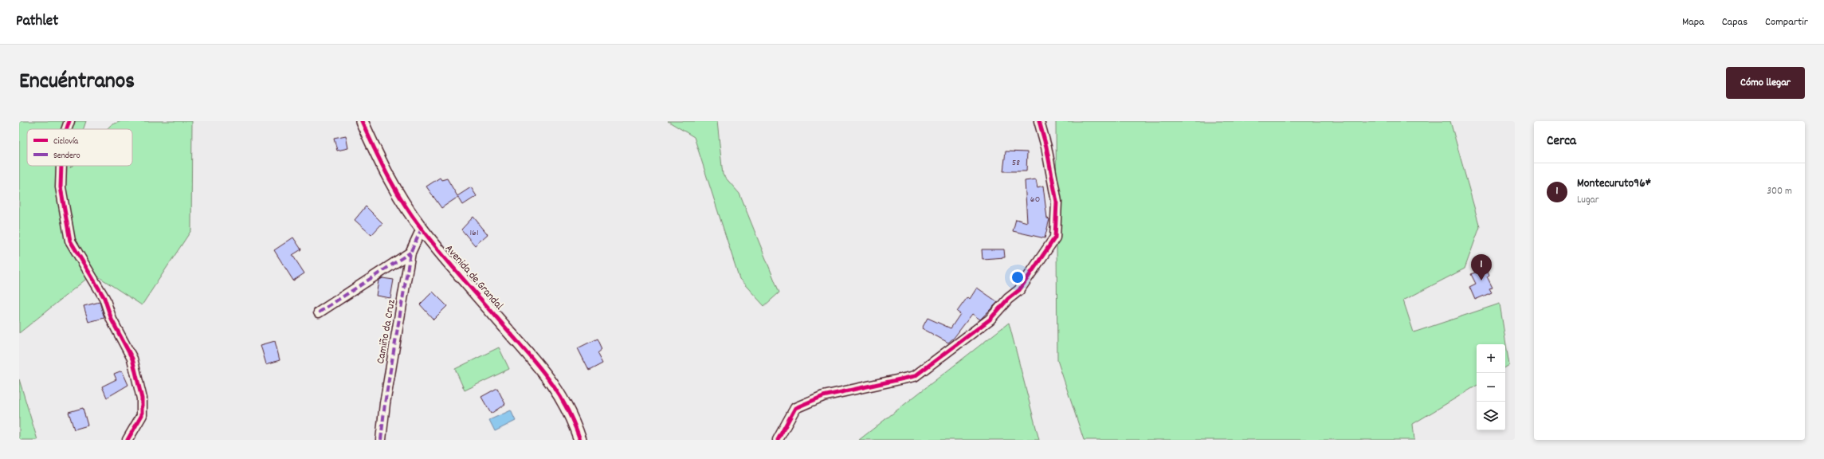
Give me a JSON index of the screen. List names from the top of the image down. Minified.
{"streets":{"street":["Avenida de Grandal","Camiño da Cruz"]},"crossings":[["Avenida de Grandal","Camiño da Cruz"]],"house_numbers":["58","60","161"],"legend":["Ciclovía","Sendero"],"page":{"header":"Pathlet","nav":["Mapa","Capas","Compartir"],"title":"Encuéntranos","buttons":"Cómo llegar","heading":"Cerca","list":[{"mark":"1","name":"Montecuruto96*","note":"Lugar","value":"300 m"}],"pins":"1","map_buttons":["+","−"]}}
